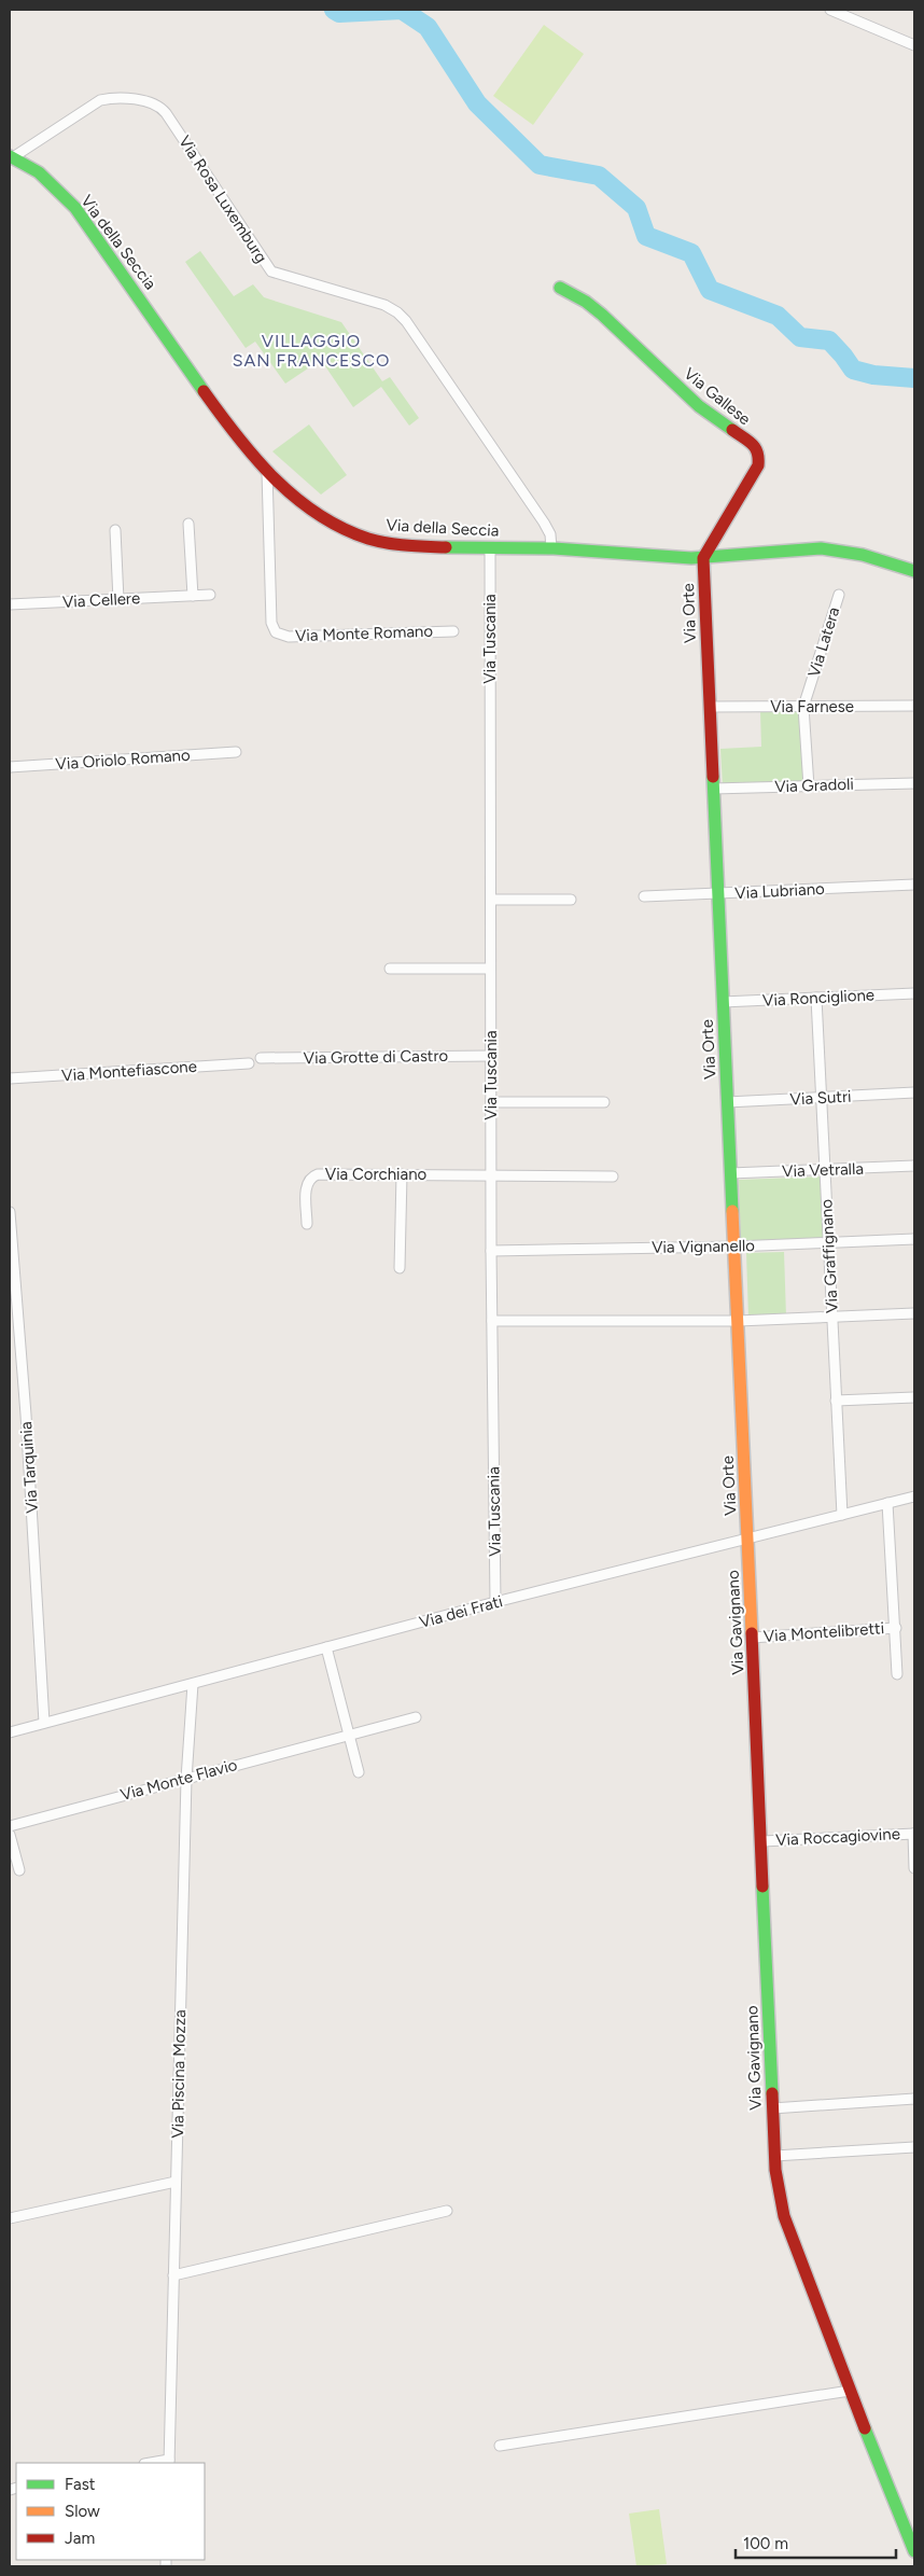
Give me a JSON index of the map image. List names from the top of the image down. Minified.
{"streets":{"street":["Via Rosa Luxemburg","Via della Seccia","Via Gallese","Via Cellere","Via Orte","Via Monte Romano","Via Tuscania","Via Latera","Via Farnese","Via Oriolo Romano","Via Gradoli","Via Lubriano","Via Ronciglione","Via Grotte di Castro","Via Montefiascone","Via Sutri","Via Vetralla","Via Corchiano","Via Vignanello","Via Graffignano","Via Tarquinia","Via dei Frati","Via Gavignano","Via Montelibretti","Via Monte Flavio","Via Roccagiovine","Via Piscina Mozza"]},"crossings":[["Via Rosa Luxemburg","Via della Seccia"],["Via della Seccia","Via Gallese"],["Via della Seccia","Via Orte"],["Via della Seccia","Via Monte Romano"],["Via della Seccia","Via Tuscania"],["Via Gallese","Via Orte"],["Via Orte","Via Farnese"],["Via Orte","Via Gradoli"],["Via Orte","Via Lubriano"],["Via Orte","Via Ronciglione"],["Via Orte","Via Sutri"],["Via Orte","Via Vetralla"],["Via Orte","Via Vignanello"],["Via Orte","Via dei Frati"],["Via Orte","Via Gavignano"],["Via Tuscania","Via Grotte di Castro"],["Via Tuscania","Via Corchiano"],["Via Tuscania","Via Vignanello"],["Via Tuscania","Via dei Frati"],["Via Latera","Via Farnese"],["Via Latera","Via Gradoli"],["Via Ronciglione","Via Graffignano"],["Via Sutri","Via Graffignano"],["Via Vetralla","Via Graffignano"],["Via Vignanello","Via Graffignano"],["Via Graffignano","Via dei Frati"],["Via Tarquinia","Via dei Frati"],["Via dei Frati","Via Gavignano"],["Via dei Frati","Via Montelibretti"],["Via dei Frati","Via Piscina Mozza"],["Via Gavignano","Via Montelibretti"],["Via Gavignano","Via Roccagiovine"],["Via Monte Flavio","Via Piscina Mozza"]],"districts":["VILLAGGIO SAN FRANCESCO"],"legend":["Fast","Slow","Jam"],"scale_bar":"100 m"}
